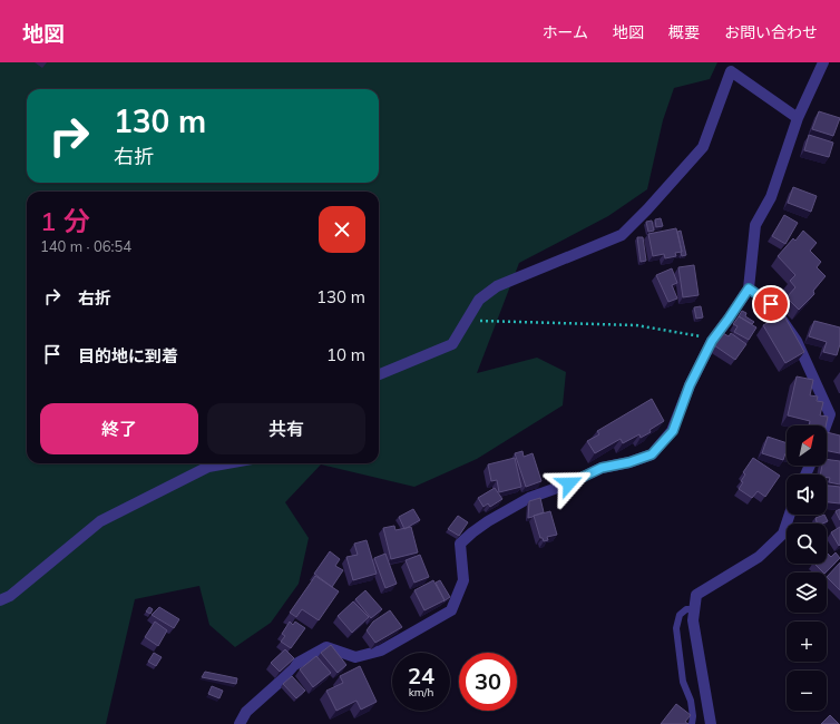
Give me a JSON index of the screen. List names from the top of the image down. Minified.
{"north":"top right","page":{"header":"地図","nav":["ホーム","地図","概要","お問い合わせ"],"turn":["130 m","右折"],"heading":["1 分","140 m · 06:54"],"list":[{"name":"右折","value":"130 m"},{"name":"目的地に到着","value":"10 m"}],"buttons":["終了","共有"],"map_buttons":["+","−"],"speed":"24 km/h","limit":"30"}}
